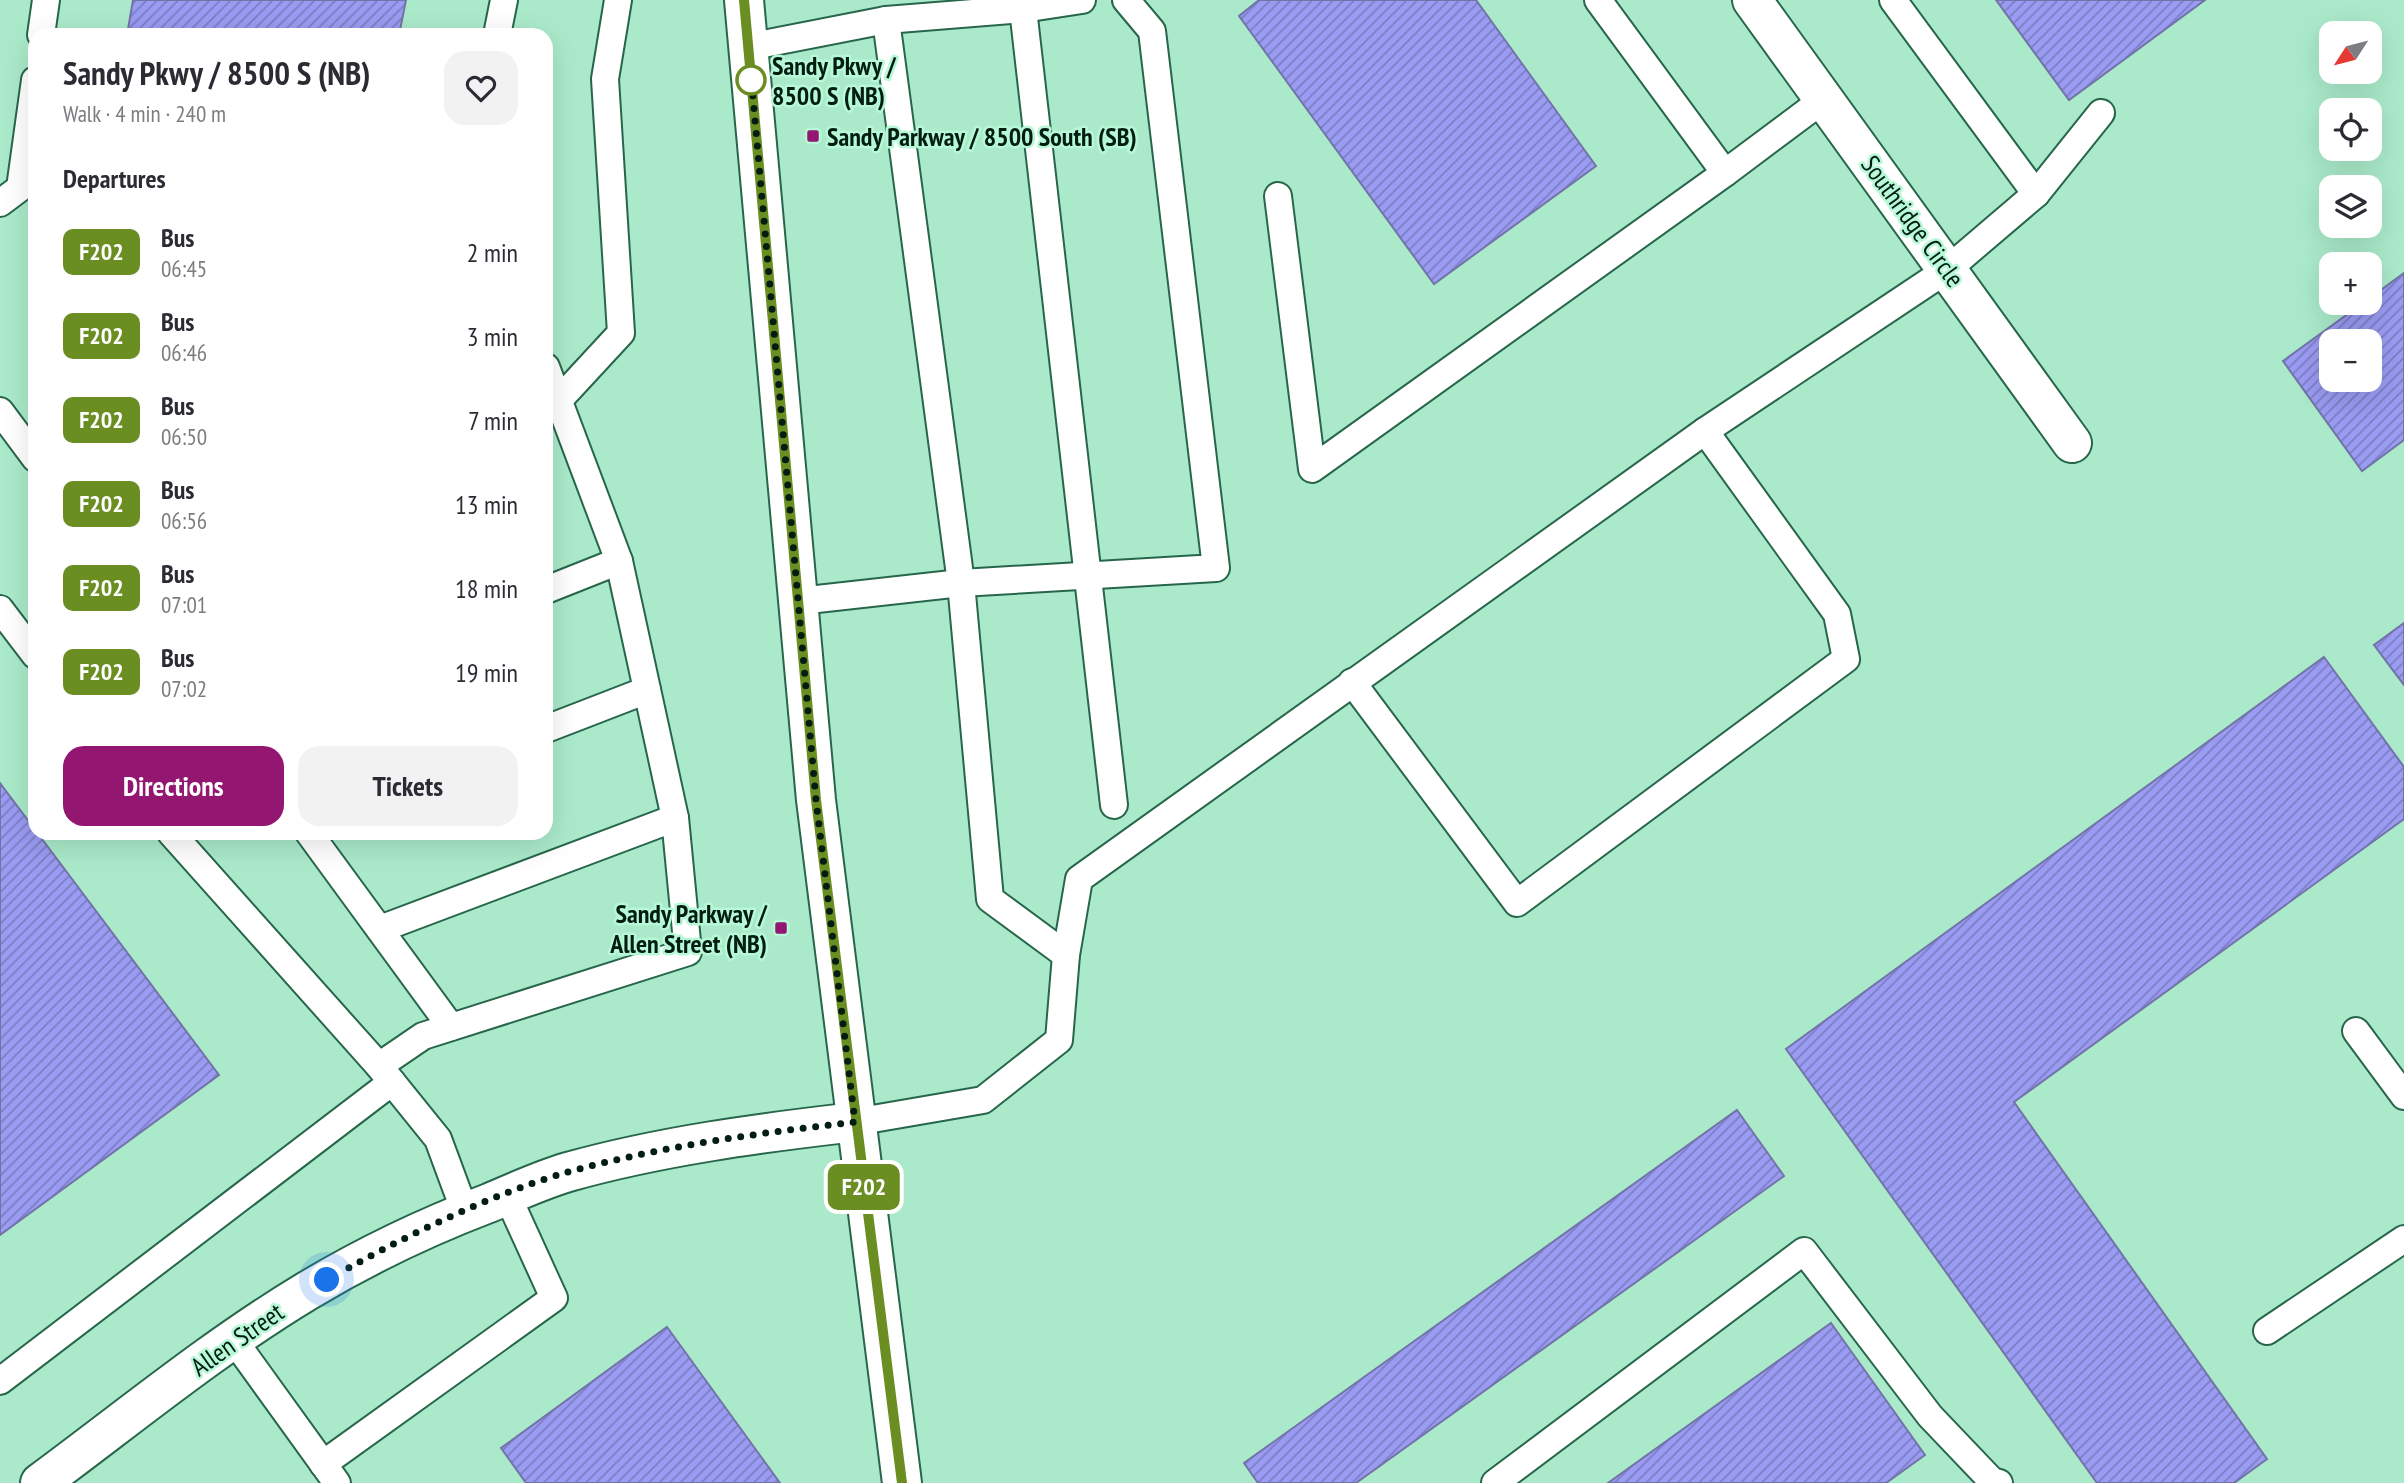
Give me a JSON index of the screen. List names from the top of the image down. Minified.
{"streets":{"main road":["Southridge Circle","Allen Street"]},"places":{"other":["Sandy Pkwy / 8500 S (NB)"],"transit":["Sandy Parkway / 8500 South (SB)","Sandy Parkway / Allen Street (NB)"]},"lines":["bus line F202"],"north":"bottom left","page":{"on_map":"F202","map_buttons":["+","−"],"heading":[["Sandy Pkwy / 8500 S (NB)","Walk · 4 min · 240 m"],"Departures"],"list":[{"mark":"F202","name":"Bus","note":"06:45","value":"2 min"},{"mark":"F202","name":"Bus","note":"06:46","value":"3 min"},{"mark":"F202","name":"Bus","note":"06:50","value":"7 min"},{"mark":"F202","name":"Bus","note":"06:56","value":"13 min"},{"mark":"F202","name":"Bus","note":"07:01","value":"18 min"},{"mark":"F202","name":"Bus","note":"07:02","value":"19 min"}],"buttons":["Directions","Tickets"]}}
